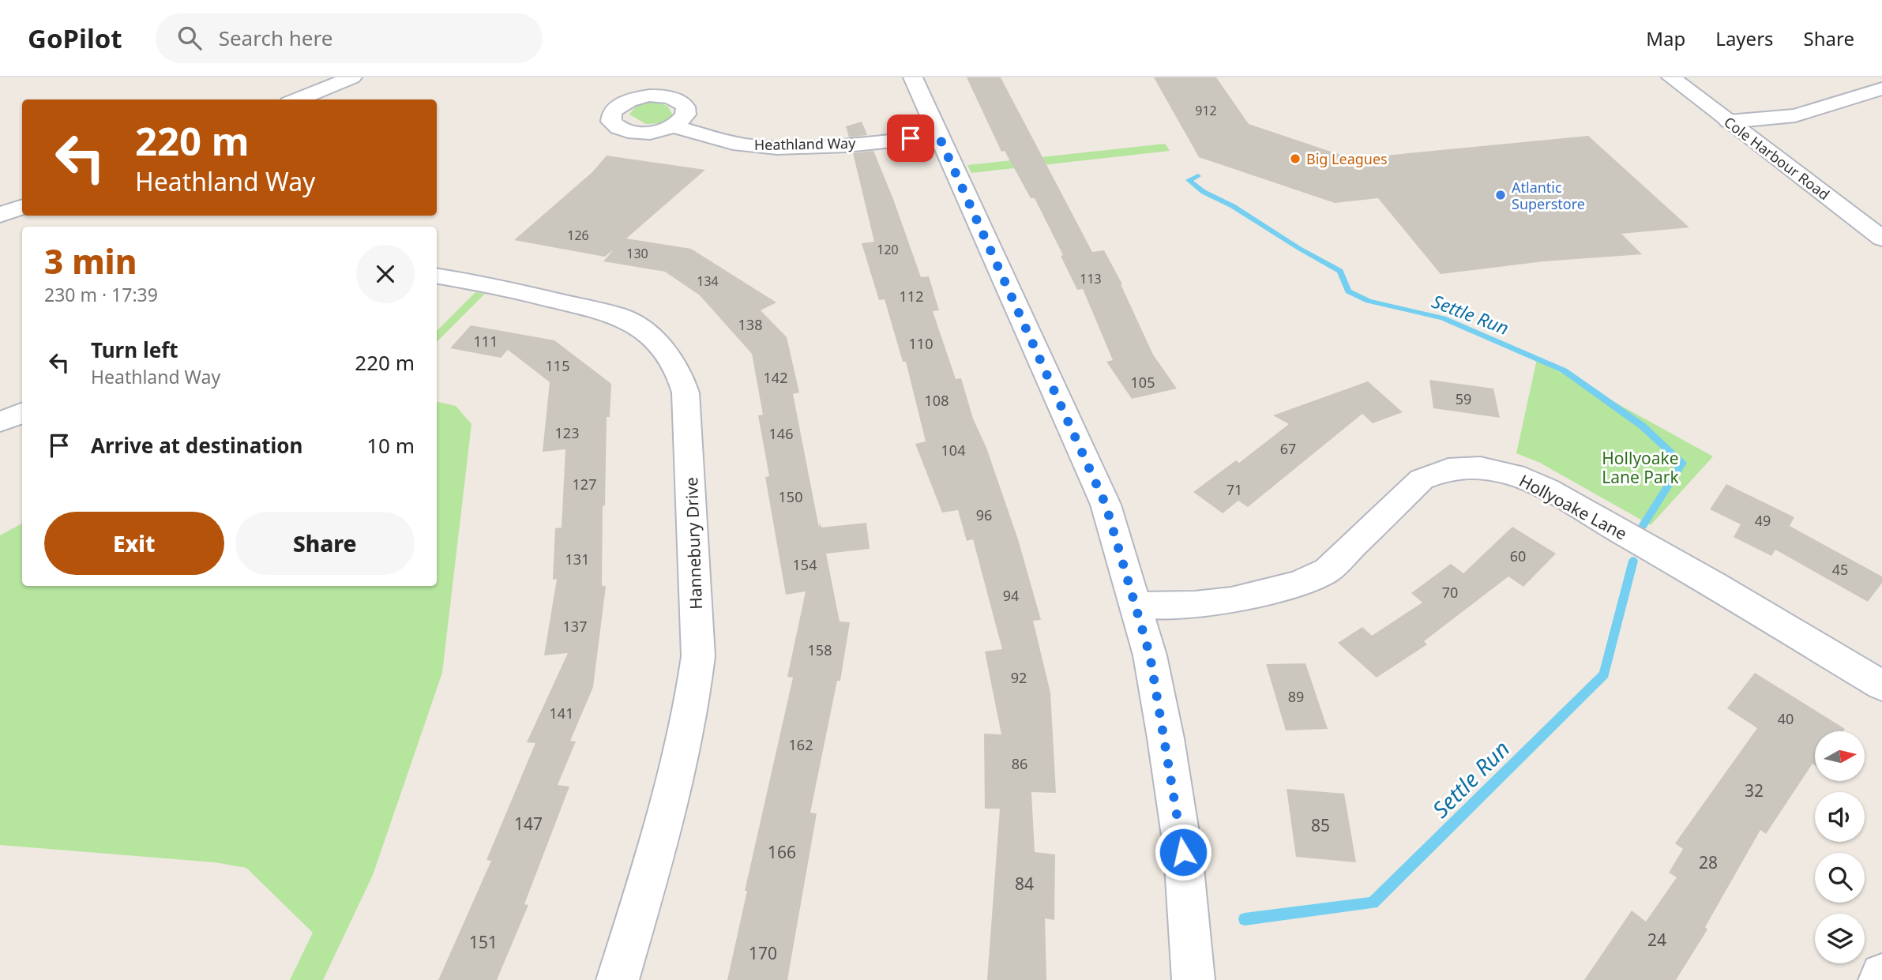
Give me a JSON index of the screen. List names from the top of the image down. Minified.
{"streets":{"street":["Heathland Way","Cole Harbour Road","Hollyoake Lane","Hannebury Drive"]},"water":["Settle Run"],"parks":["Hollyoake Lane Park"],"places":["Big Leagues","Atlantic Superstore"],"house_numbers":["912","126","120","130","113","134","112","138","111","110","115","142","105","59","108","123","146","67","104","127","71","150","96","49","60","131","154","45","70","94","137","158","92","89","141","40","162","86","32","147","85","166","28","84","24","151","170"],"north":"right","page":{"header":"GoPilot","search":"Search here","nav":["Map","Layers","Share"],"turn":["220 m","Heathland Way"],"heading":["3 min","230 m · 17:39"],"list":[{"name":"Turn left","note":"Heathland Way","value":"220 m"},{"name":"Arrive at destination","value":"10 m"}],"buttons":["Exit","Share"]}}
